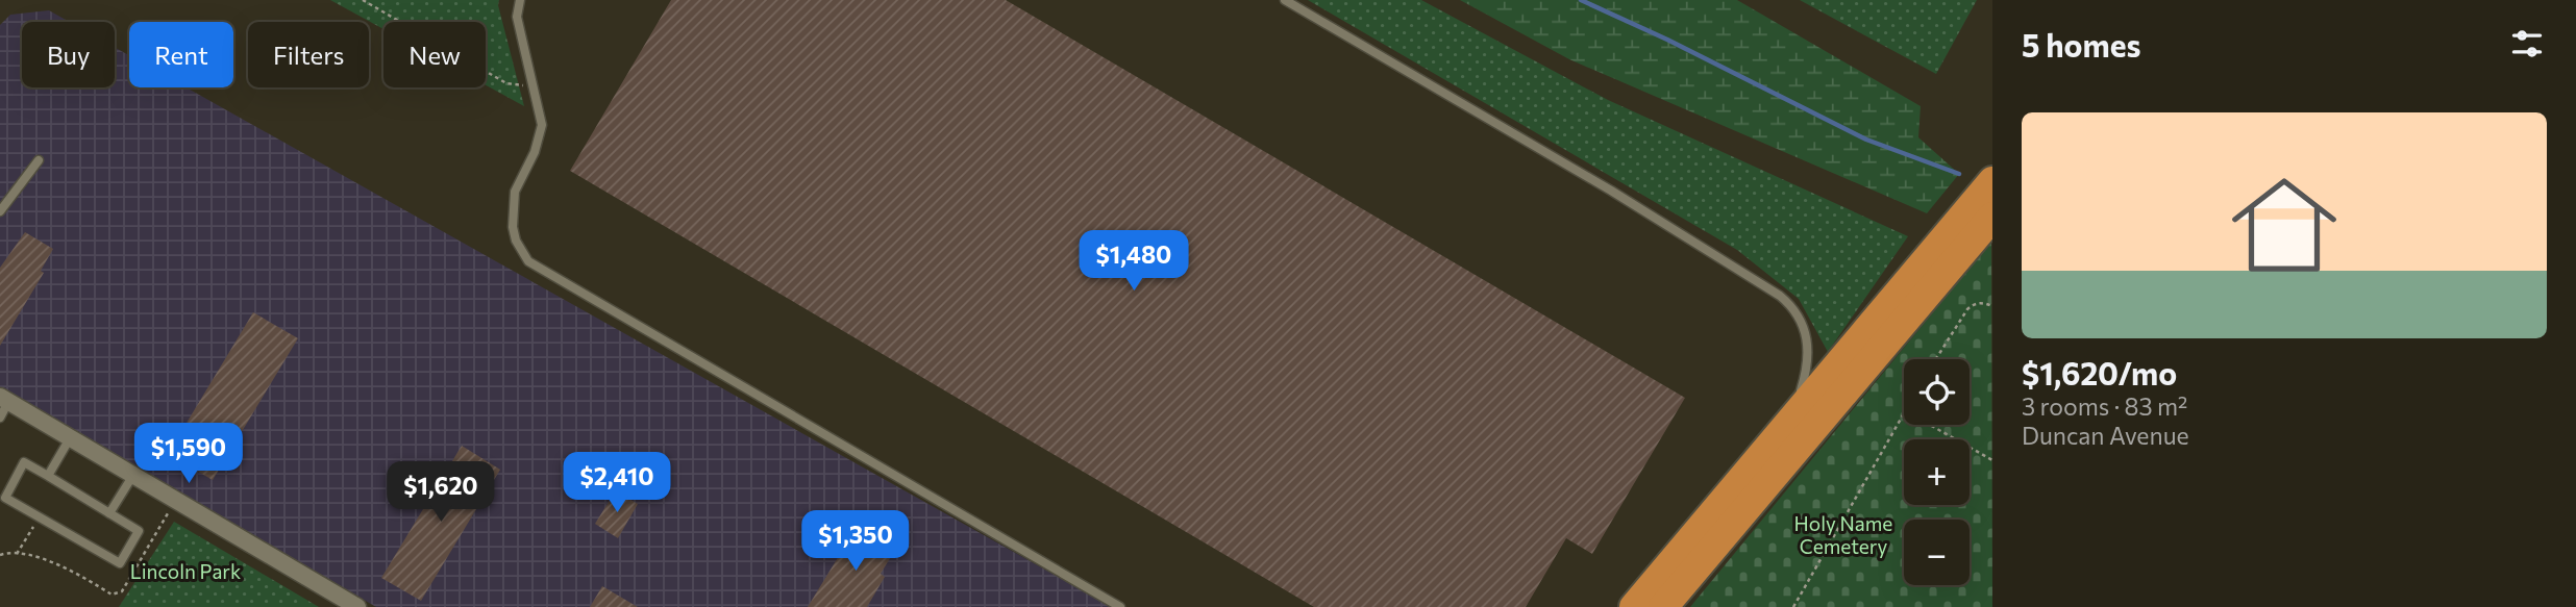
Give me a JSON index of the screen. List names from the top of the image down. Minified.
{"parks":["Holy Name Cemetery","Lincoln Park"],"page":{"heading":"5 homes","chip":["Buy","Rent","Filters","New"],"list":[{"name":"$1,620/mo","note":"3 rooms · 83 m² · Duncan Avenue"}],"price":["$1,480","$1,590","$2,410","$1,620","$1,350"],"map_buttons":["+","−"]}}
